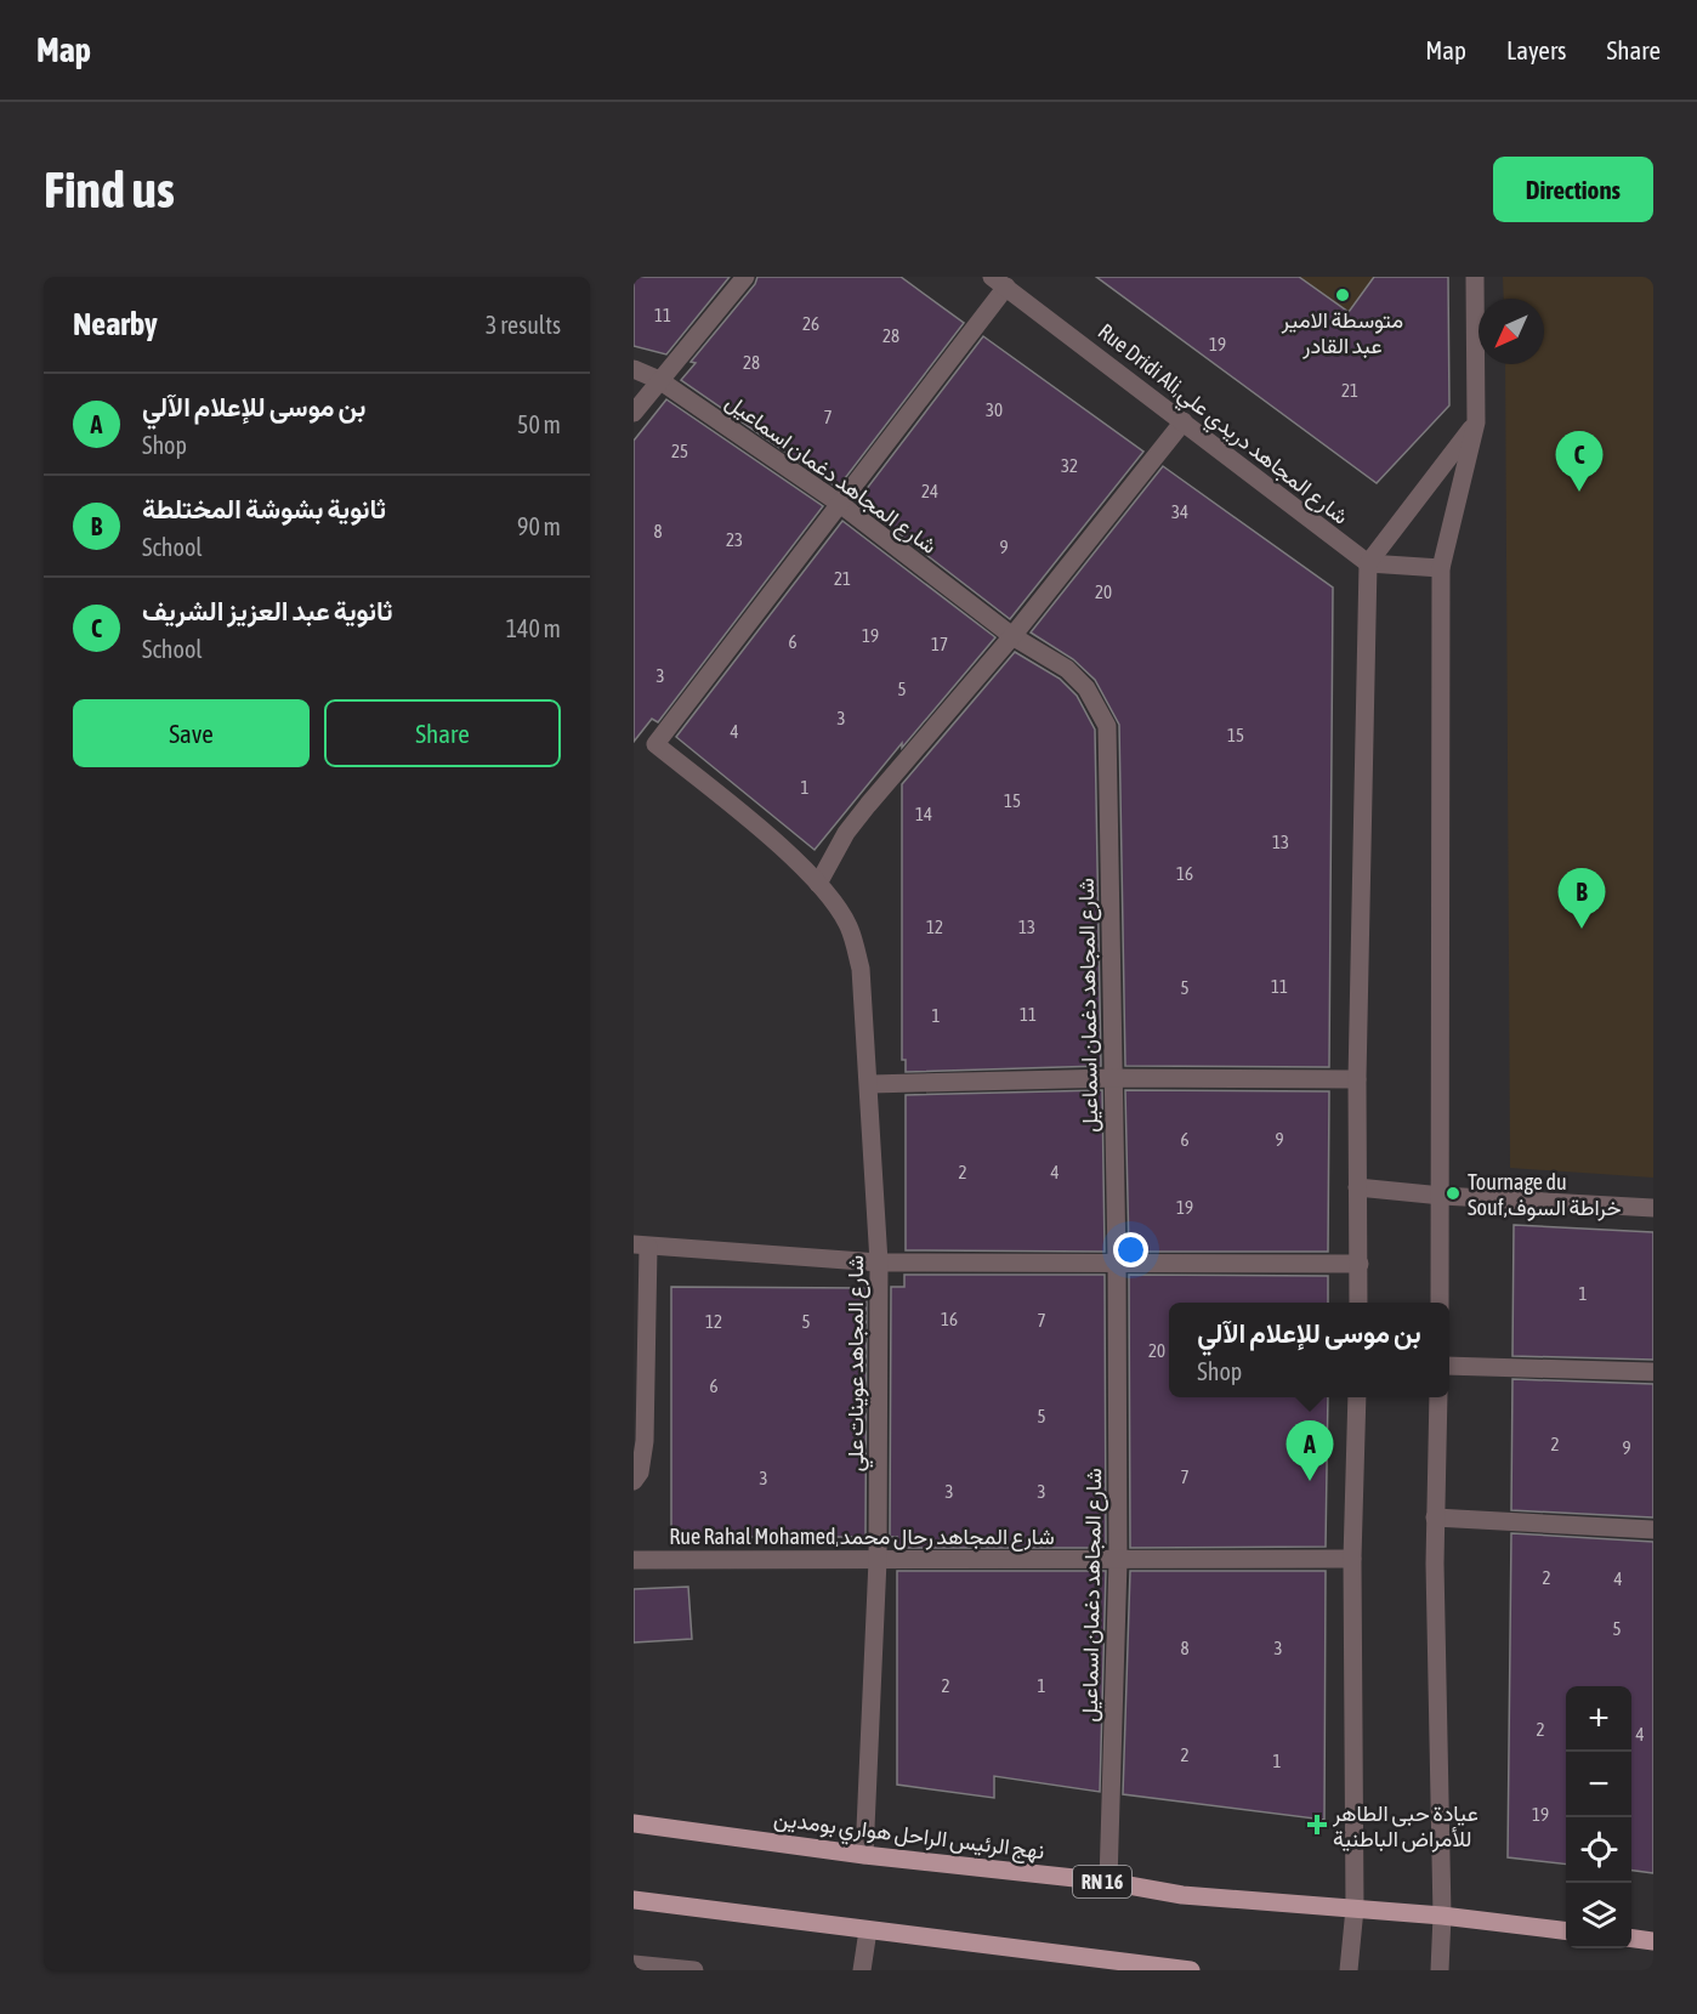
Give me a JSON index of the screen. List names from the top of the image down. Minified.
{"streets":{"main road":["نهج الرئيس الراحل هواري بومدين","RN 16"],"street":["Rue Dridi Ali,شارع المجاهد دريدي علي","شارع المجاهد دغمان اسماعيل","شارع المجاهد عوينات علي","Rue Rahal Mohamed,شارع المجاهد رحال محمد"]},"crossings":[["شارع المجاهد دغمان اسماعيل","شارع المجاهد عوينات علي"],["شارع المجاهد دغمان اسماعيل","Rue Rahal Mohamed,شارع المجاهد رحال محمد"],["شارع المجاهد دغمان اسماعيل","نهج الرئيس الراحل هواري بومدين"],["شارع المجاهد عوينات علي","Rue Rahal Mohamed,شارع المجاهد رحال محمد"],["شارع المجاهد عوينات علي","نهج الرئيس الراحل هواري بومدين"]],"places":{"other":["متوسطة الامير عبد القادر","Tournage du Souf,خراطة السوف"],"health":["عيادة حبى الطاهر للأمراض الباطنية"]},"house_numbers":["11","26","28","19","28","21","30","7","25","32","24","34","8","23","9","21","20","19","6","17","3","5","3","4","15","1","15","14","13","16","12","13","11","5","11","1","6","9","2","4","19","1","16","7","12","5","20","6","5","2","9","7","3","3","3","2","4","5","8","3","2","1","2","4","2","1","19"],"north":"bottom left","page":{"header":"Map","nav":["Map","Layers","Share"],"buttons":["Directions",["Save","Share"]],"title":"Find us","heading":["Nearby","3 results"],"list":[{"mark":"A","name":"بن موسى للإعلام الآلي","note":"Shop","value":"50 m"},{"mark":"B","name":"ثانوية بشوشة المختلطة","note":"School","value":"90 m"},{"mark":"C","name":"ثانوية عبد العزيز الشريف","note":"School","value":"140 m"}],"pins":["C","B","A"],"popup":["بن موسى للإعلام الآلي","Shop"],"map_buttons":["+","−"]}}
